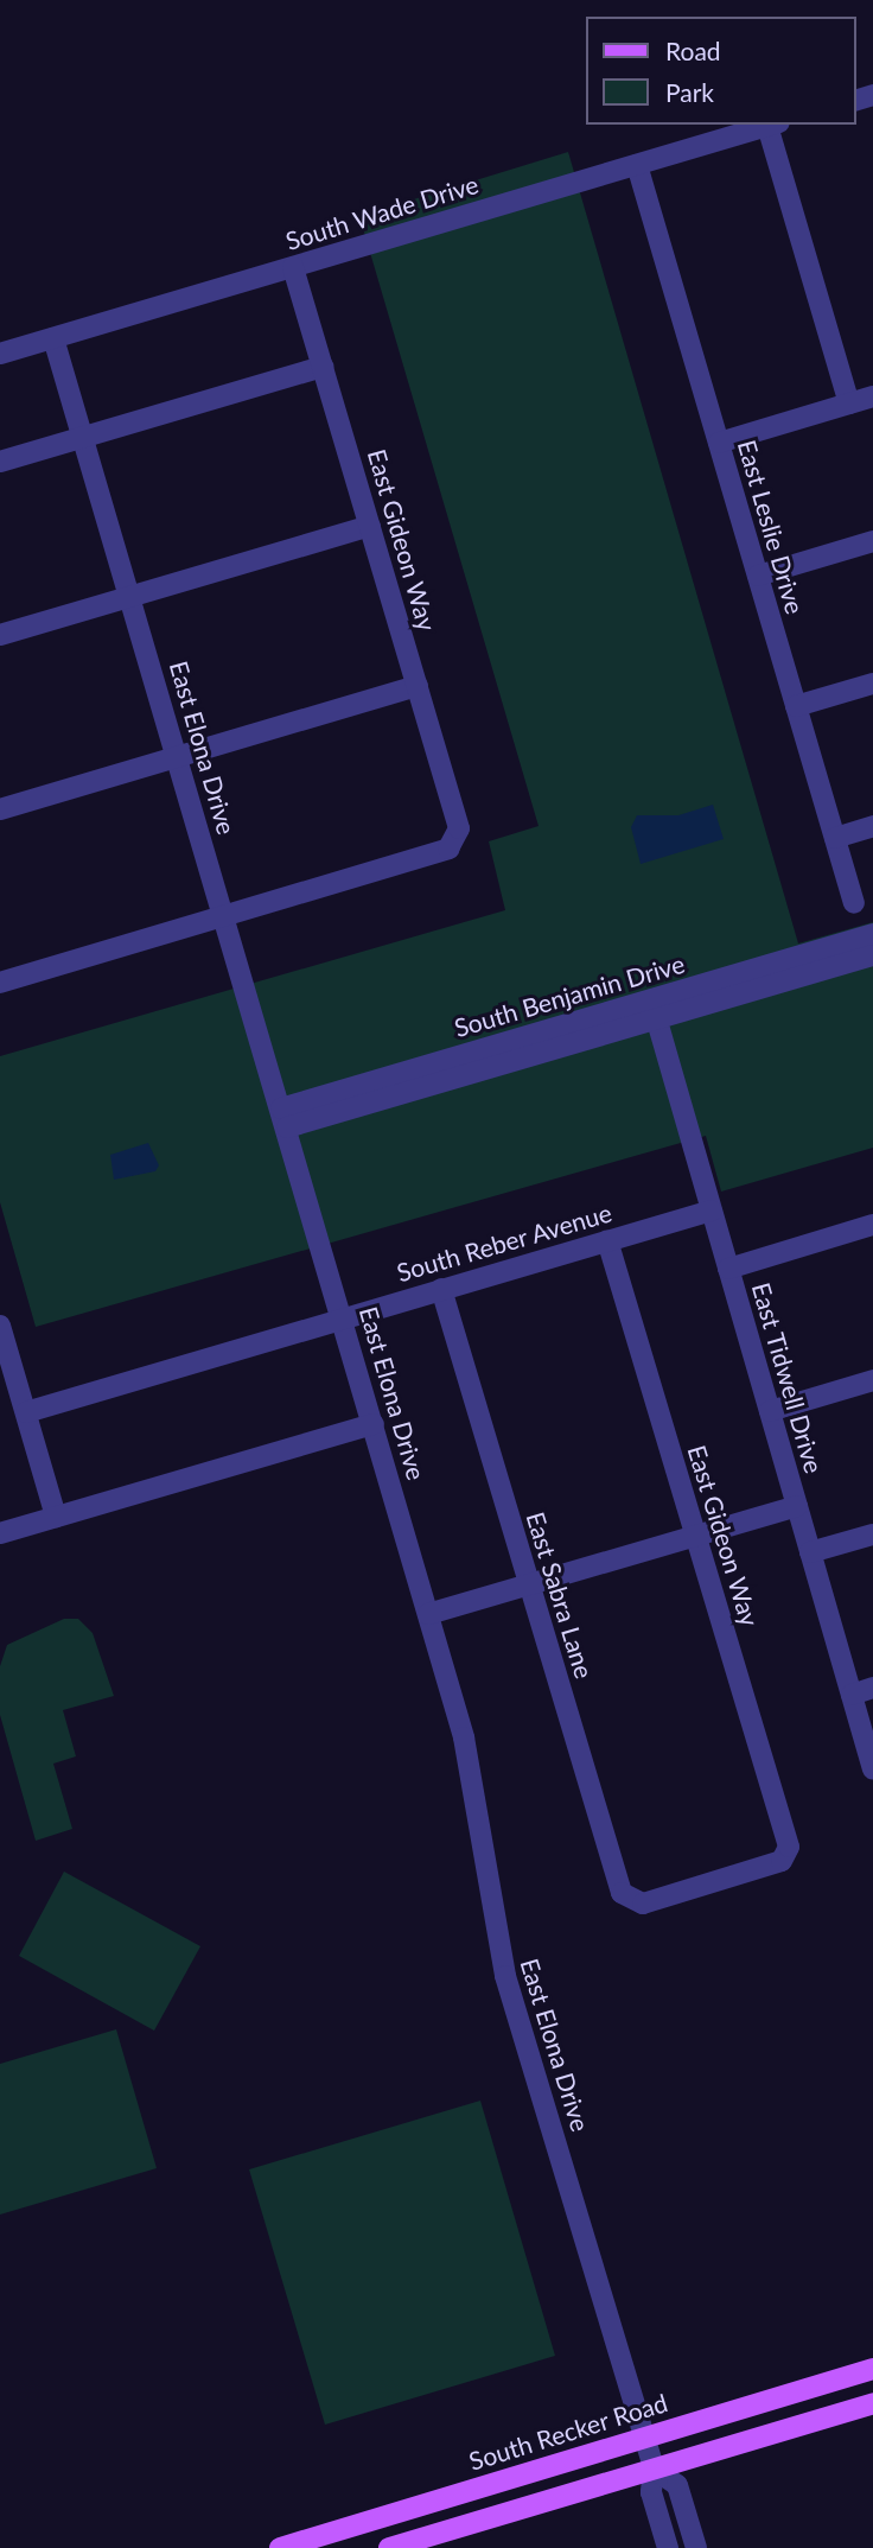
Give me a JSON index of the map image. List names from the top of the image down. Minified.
{"streets":{"main road":["South Recker Road"],"street":["South Wade Drive","East Leslie Drive","East Gideon Way","East Elona Drive","South Benjamin Drive","South Reber Avenue","East Tidwell Drive","East Sabra Lane"]},"crossings":[["South Wade Drive","East Leslie Drive"],["South Wade Drive","East Gideon Way"],["South Wade Drive","East Elona Drive"],["East Gideon Way","East Elona Drive"],["East Gideon Way","South Reber Avenue"],["East Gideon Way","East Sabra Lane"],["East Elona Drive","South Benjamin Drive"],["East Elona Drive","South Reber Avenue"],["East Elona Drive","South Recker Road"],["South Benjamin Drive","East Tidwell Drive"],["South Reber Avenue","East Tidwell Drive"],["South Reber Avenue","East Sabra Lane"]],"legend":["Road","Park"]}
